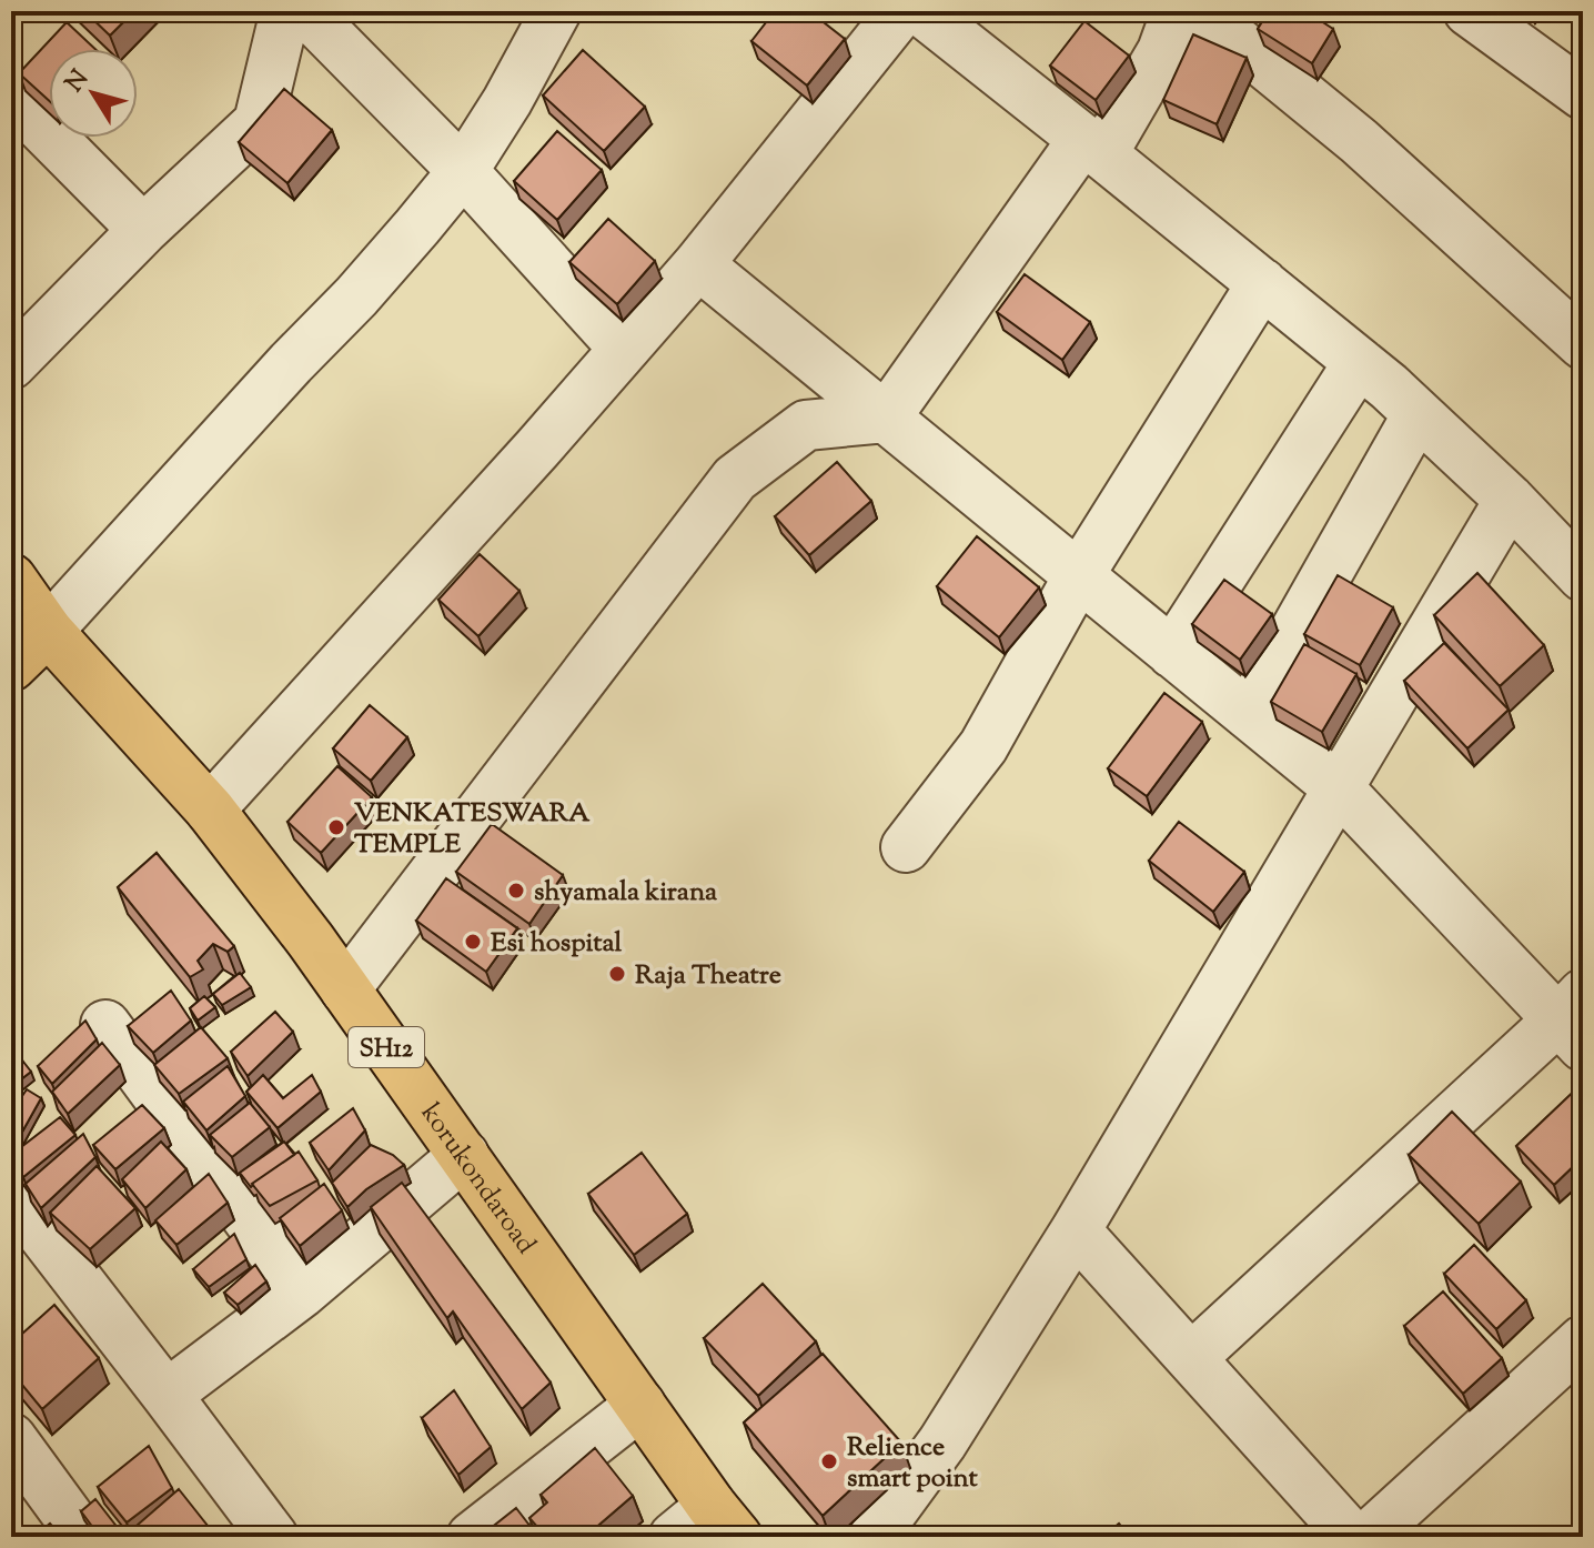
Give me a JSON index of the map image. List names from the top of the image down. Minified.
{"streets":{"main road":["SH12","korukondaroad"]},"places":["VENKATESWARA TEMPLE","shyamala kirana","Esi hospital","Raja Theatre","Relience smart point"],"north":"top left"}
